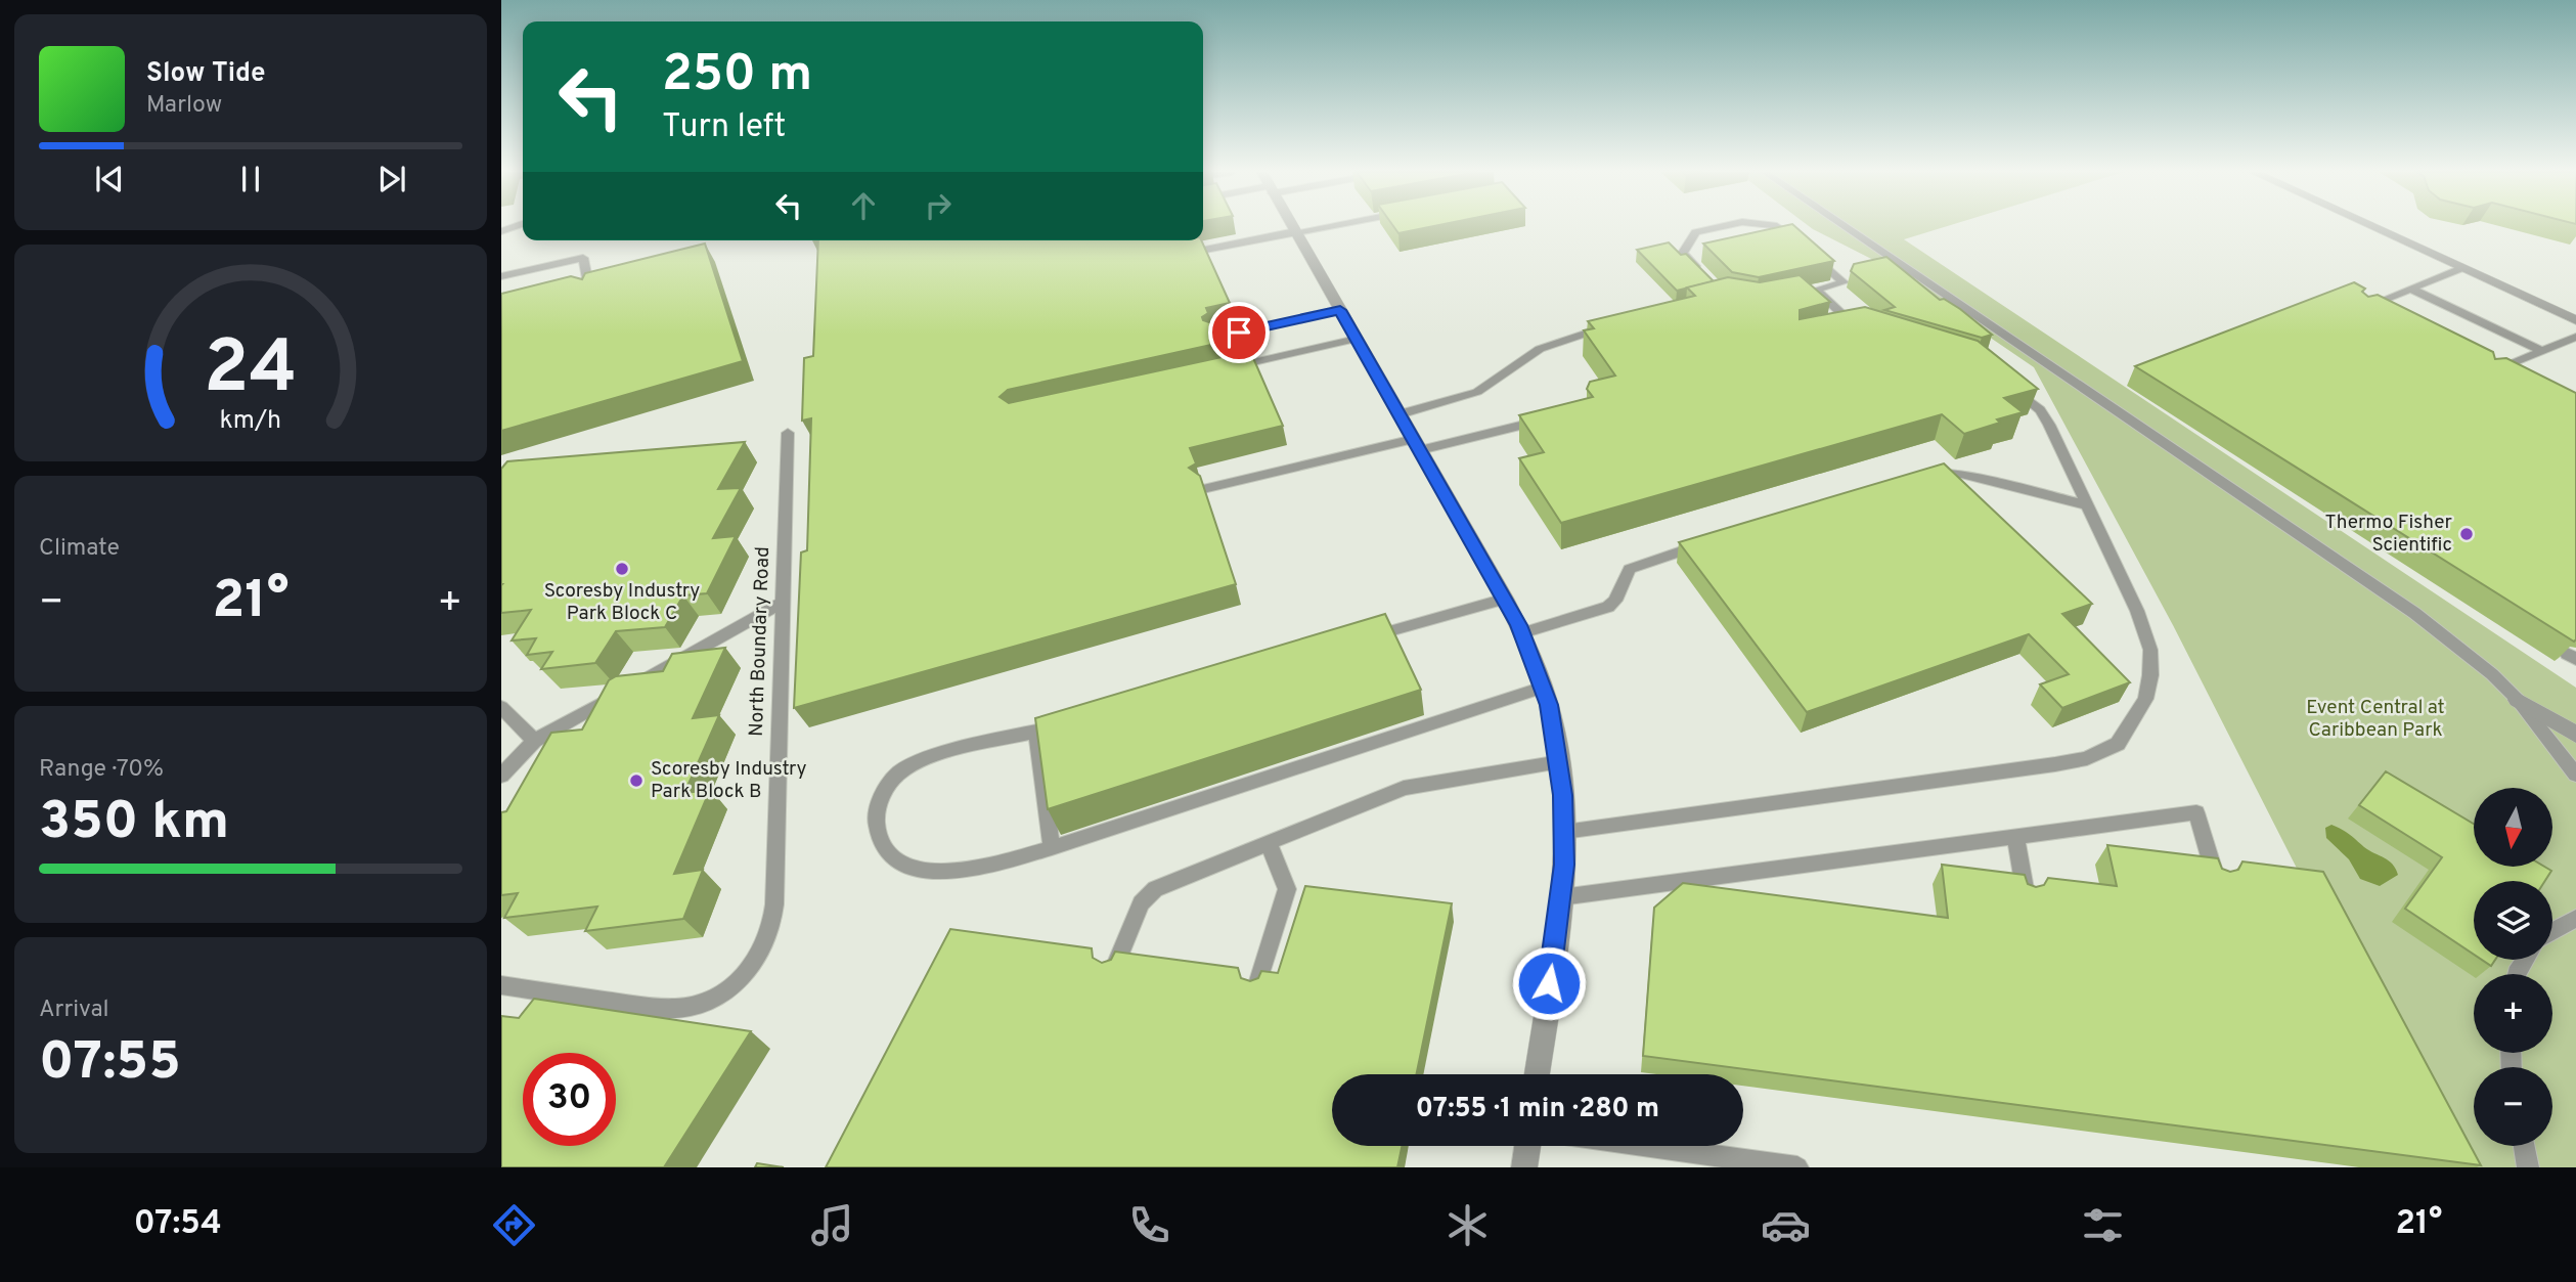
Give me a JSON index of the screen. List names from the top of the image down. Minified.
{"streets":{"lane":["North Boundary Road"]},"parks":["Event Central at Caribbean Park"],"places":["Thermo Fisher Scientific","Scoresby Industry Park Block C","Scoresby Industry Park Block B"],"north":"bottom","page":{"turn":["250 m","Turn left"],"song":["Slow Tide","Marlow"],"tile":["Climate",["Range · 70%","350 km"],["Arrival","07:55"]],"heat":["−","21°","+"],"map_buttons":["+","−"],"limit":"30","trip":"07:55 · 1 min · 280 m","tabs":["07:54","21°"],"gauge":["24","km/h"]}}
